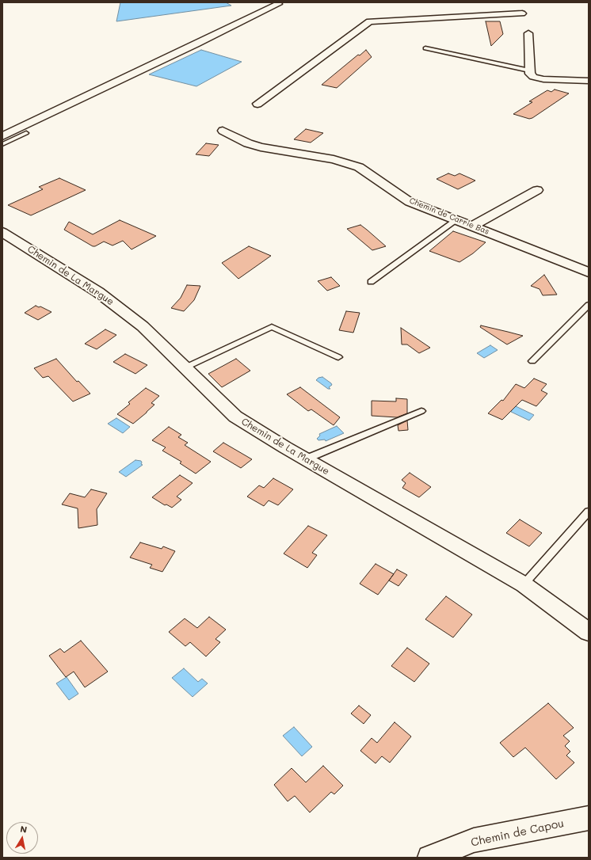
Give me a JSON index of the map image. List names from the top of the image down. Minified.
{"streets":{"street":["Chemin de Carrie Bas","Chemin de La Margue","Chemin de Capou"]},"north":"top"}
